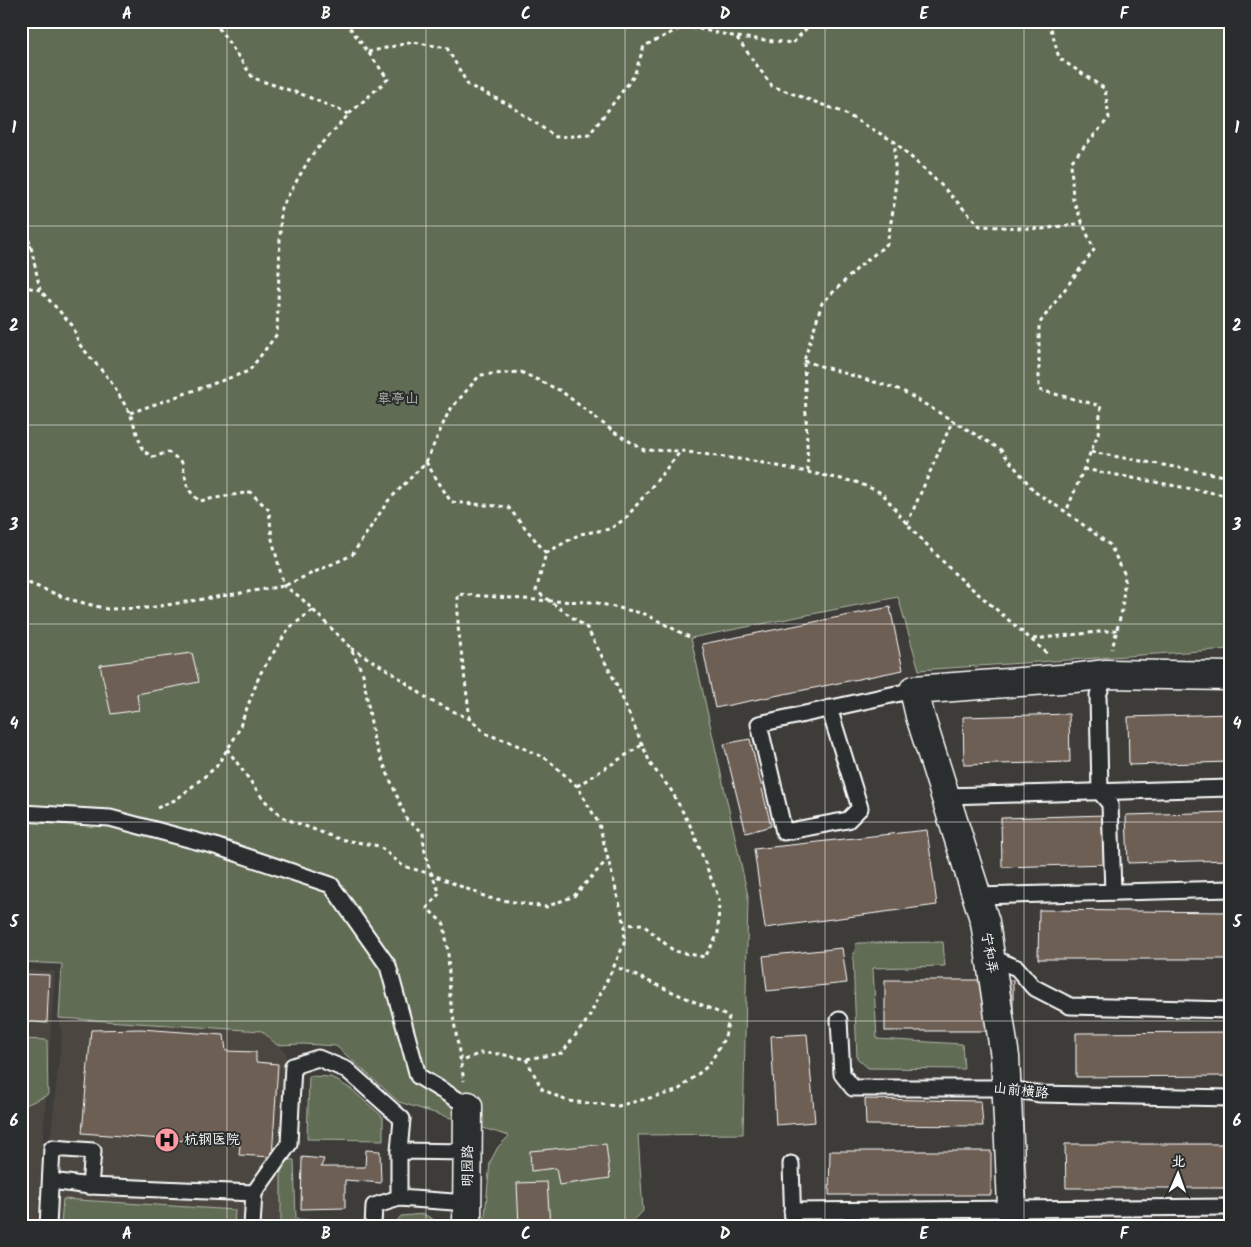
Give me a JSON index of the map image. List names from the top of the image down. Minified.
{"streets":{"street":["宁和弄","明园路"],"lane":["山前横路"]},"crossings":[["宁和弄","山前横路"]],"parks":["皋亭山"],"places":{"hospital":["杭钢医院"]},"north":"top","grid":{"columns":["A","B","C","D","E","F"],"rows":["1","2","3","4","5","6"]}}
